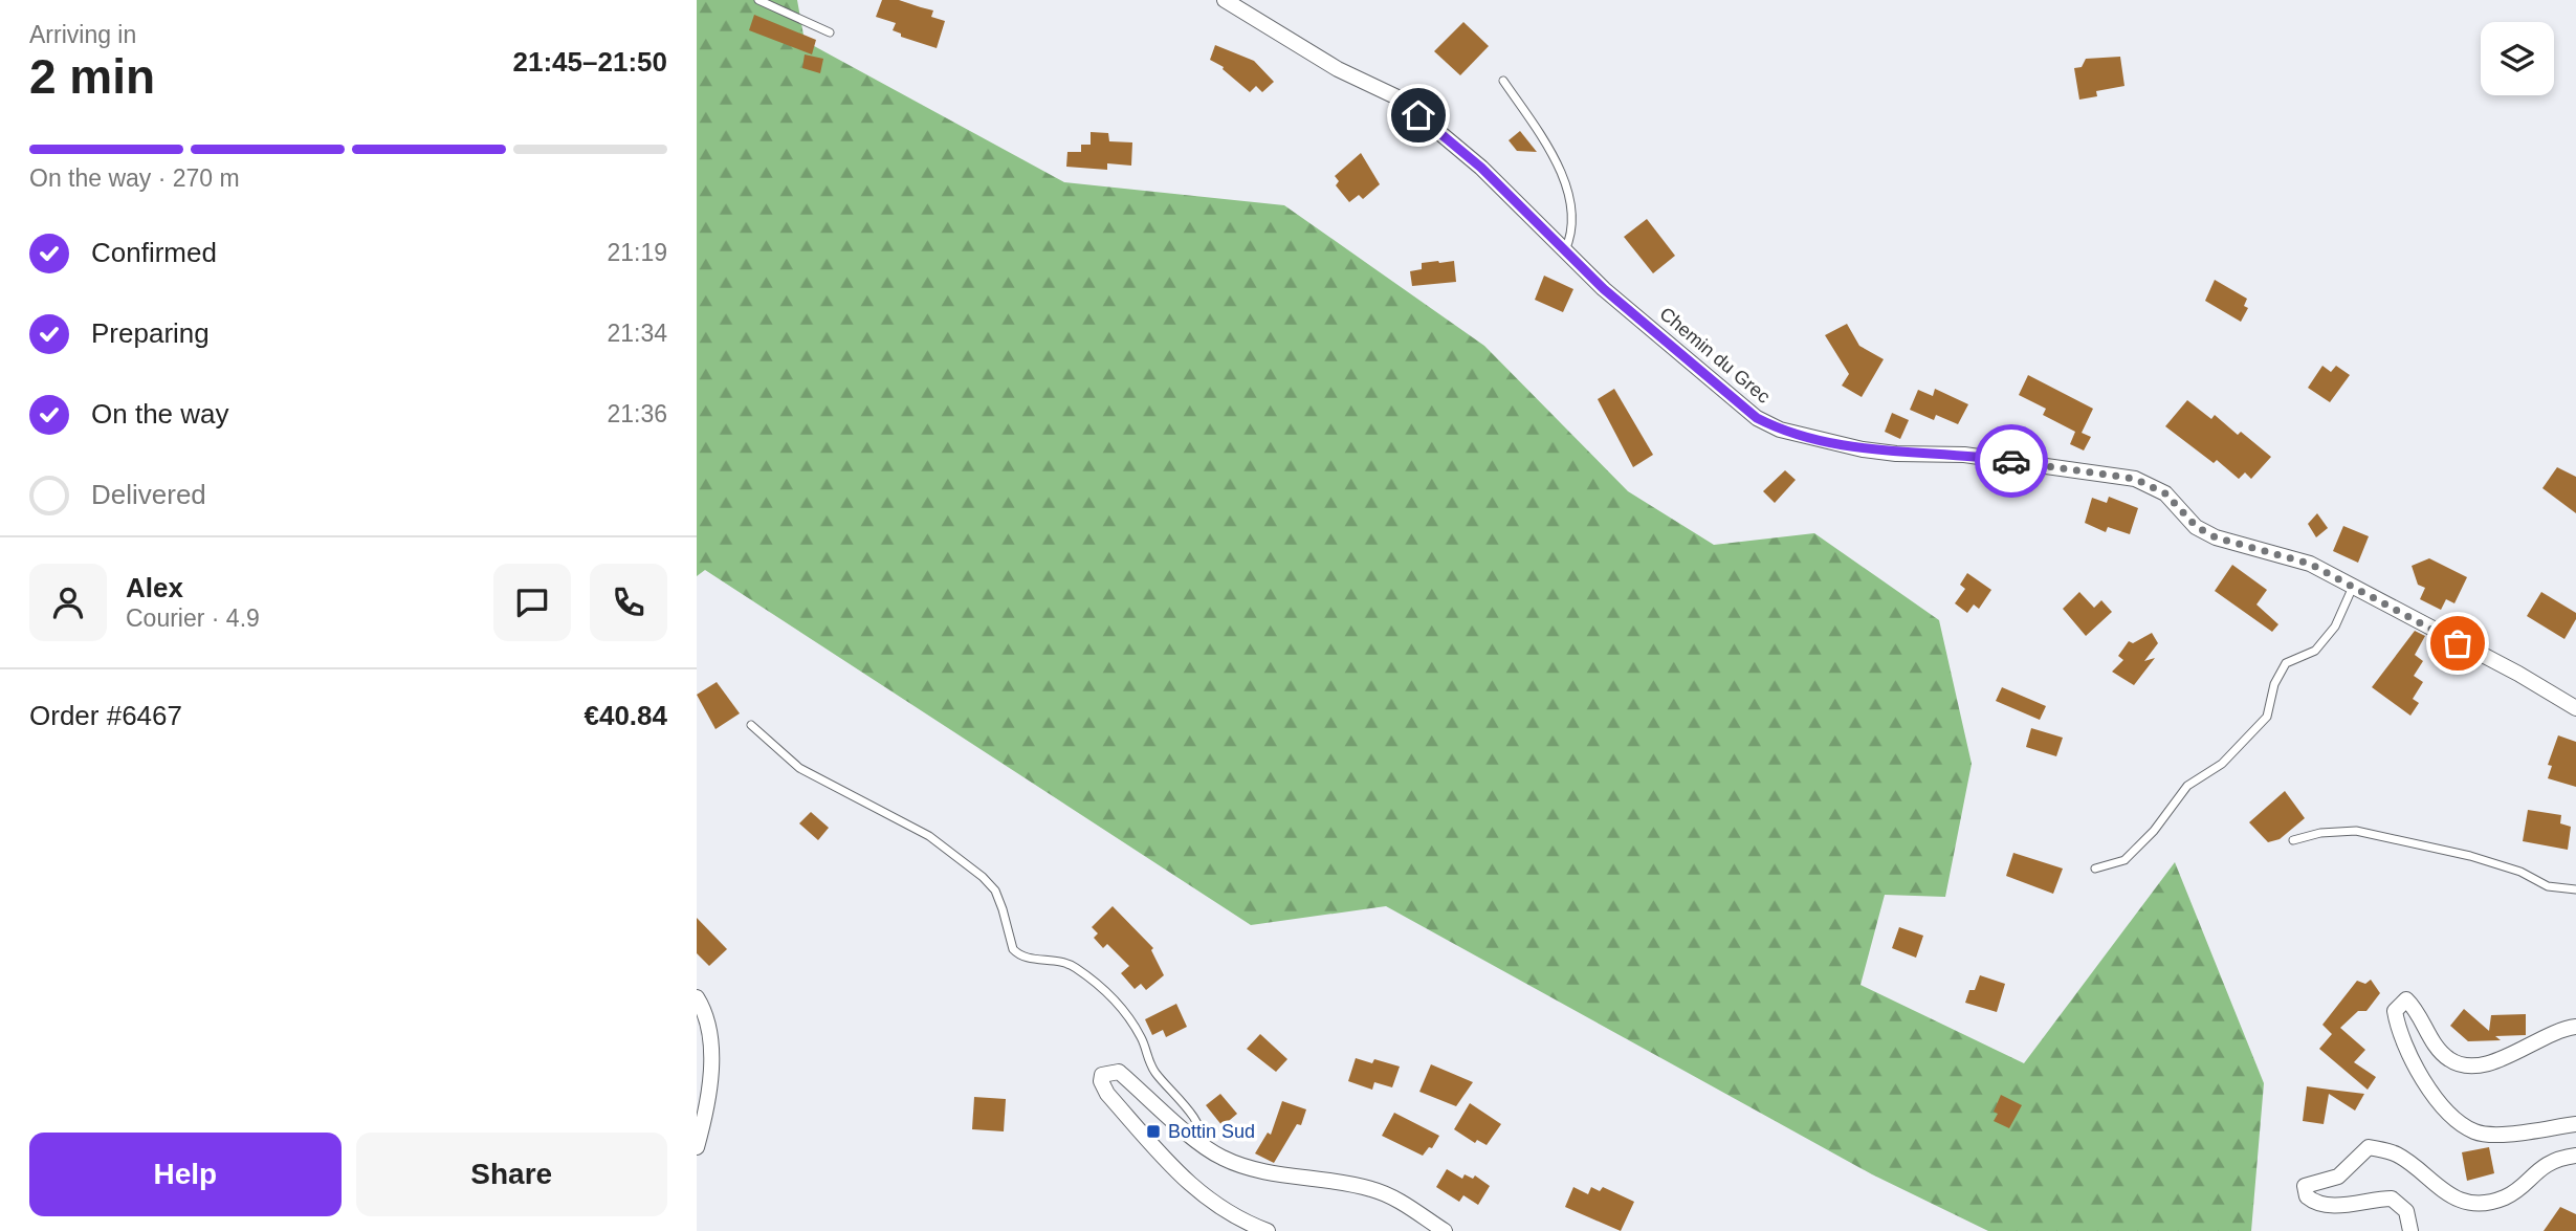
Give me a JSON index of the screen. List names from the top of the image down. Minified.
{"streets":{"street":["Chemin du Grec"]},"places":{"transit":["Bottin Sud"]},"page":{"heading":["2 min","Arriving in","21:45–21:50"],"panel":["Alex","Courier · 4.9","Order #6467","€40.84"],"bar":"On the way · 270 m","list":[["Confirmed","21:19"],["Preparing","21:34"],["On the way","21:36"],"Delivered"],"buttons":["Help","Share"]}}
